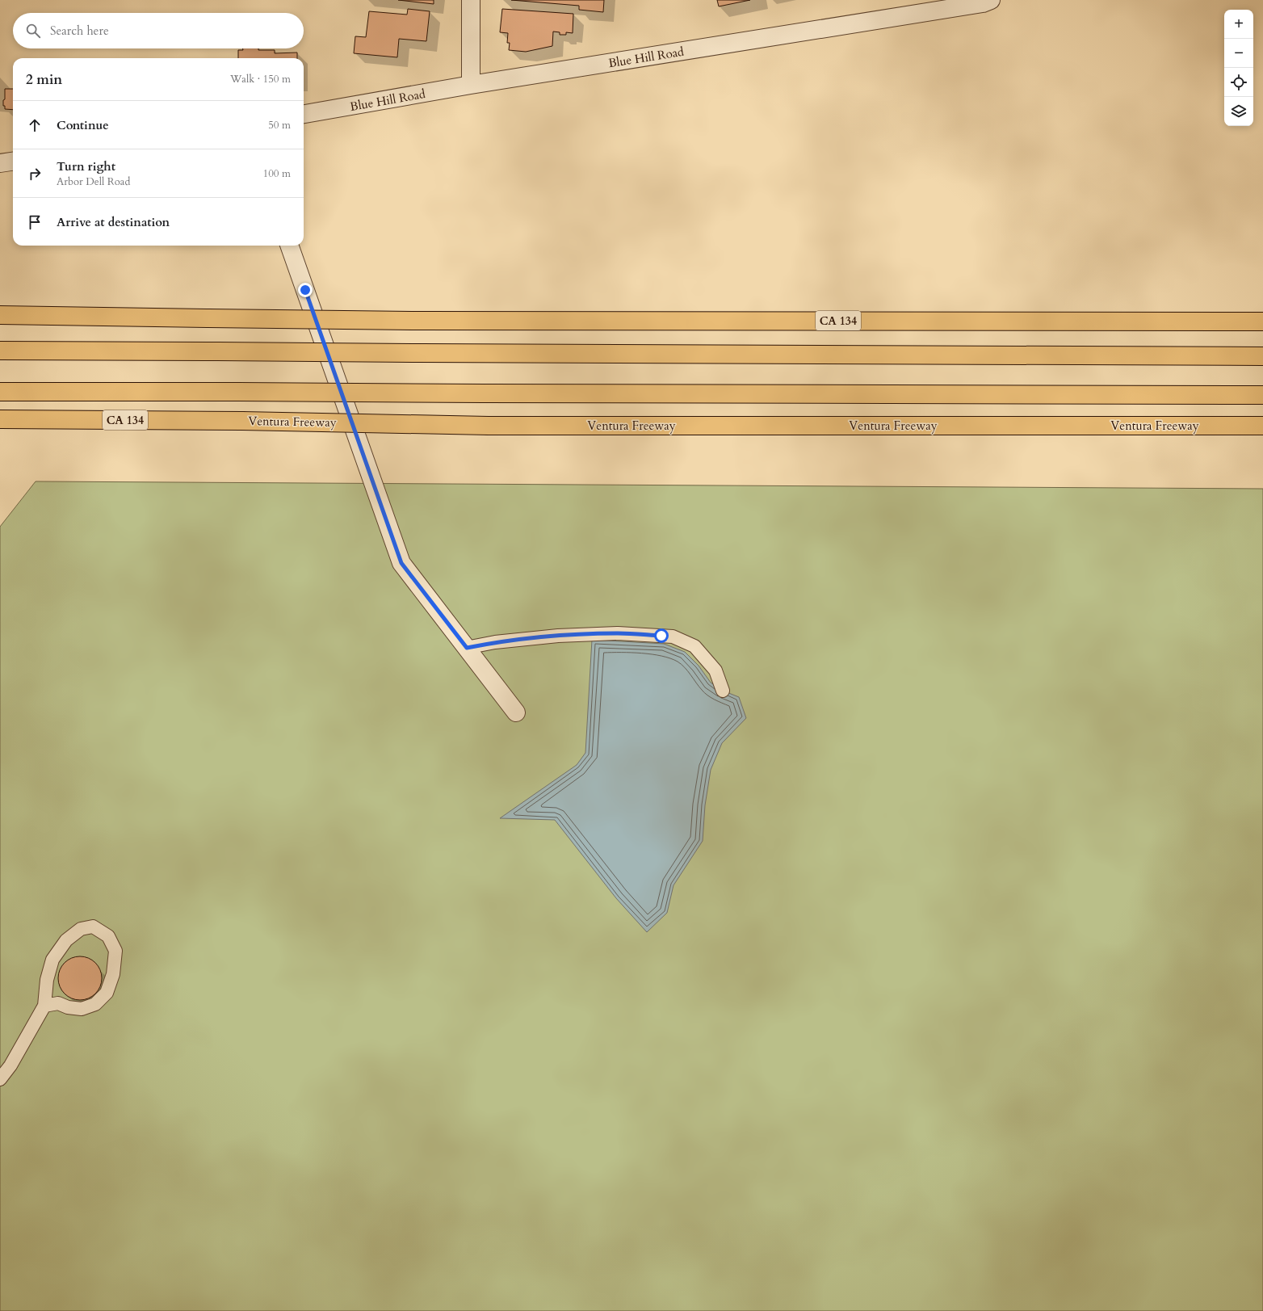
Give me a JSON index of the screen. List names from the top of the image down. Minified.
{"streets":{"highway":["CA 134","Ventura Freeway"],"street":["Blue Hill Road"]},"page":{"map_buttons":["+","−"],"search":"Search here","heading":["2 min","Walk · 150 m"],"list":[["Continue","50 m"],["Turn right","Arbor Dell Road","100 m"],"Arrive at destination"]}}
